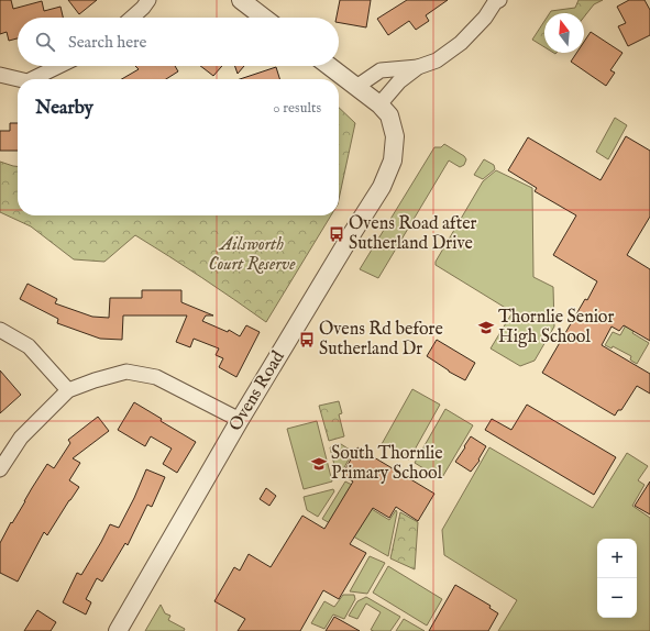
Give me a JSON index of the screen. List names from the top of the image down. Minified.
{"streets":{"street":["Ovens Road"]},"parks":["Ailsworth Court Reserve"],"places":{"bus stop":["Ovens Road after Sutherland Drive","Ovens Rd before Sutherland Dr"],"school or university":["Thornlie Senior High School","South Thornlie Primary School"]},"north":"top","page":{"search":"Search here","heading":["Nearby","0 results"],"map_buttons":["+","−"]}}
